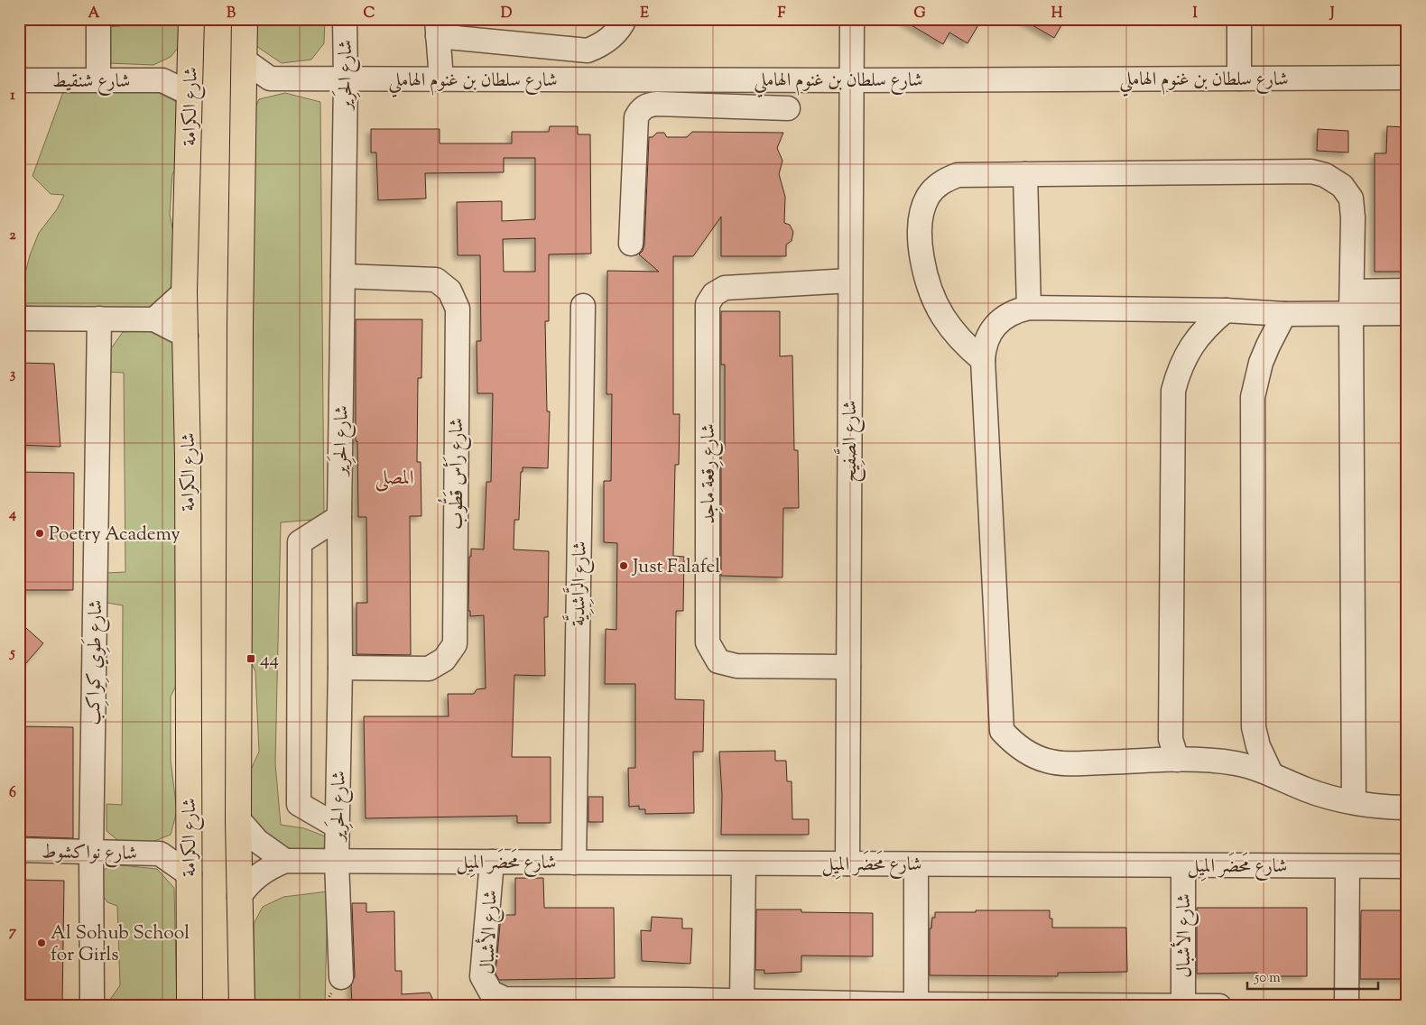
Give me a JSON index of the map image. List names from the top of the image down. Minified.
{"streets":{"main road":["شارع الكرامة"],"street":["شارع الحَرِير","شارع سلطان بن غنوم الهاملي","شارع شنقيط","شارع الصَّفِيح","شارع رَأس قَطُّوب","شارع رِقعة ماجِد","شارع الرَّاشِدِيَّة","شارع طَوِي كِواكِب","شارع نواكشوط","شارع مَحضَر المِيل","شارع الأشبال"]},"crossings":[["شارع الحَرِير","شارع سلطان بن غنوم الهاملي"],["شارع الحَرِير","شارع رَأس قَطُّوب"],["شارع الحَرِير","شارع مَحضَر المِيل"],["شارع سلطان بن غنوم الهاملي","شارع الصَّفِيح"],["شارع شنقيط","شارع الكرامة"],["شارع الكرامة","شارع نواكشوط"],["شارع الصَّفِيح","شارع رِقعة ماجِد"],["شارع الصَّفِيح","شارع مَحضَر المِيل"],["شارع الرَّاشِدِيَّة","شارع مَحضَر المِيل"],["شارع طَوِي كِواكِب","شارع نواكشوط"],["شارع مَحضَر المِيل","شارع الأشبال"]],"districts":["المصلى"],"places":{"other":["Poetry Academy","Just Falafel","Al Sohub School for Girls"],"transit":["44"]},"scale_bar":"50 m","grid":{"columns":["A","B","C","D","E","F","G","H","I","J"],"rows":["1","2","3","4","5","6","7"]}}
